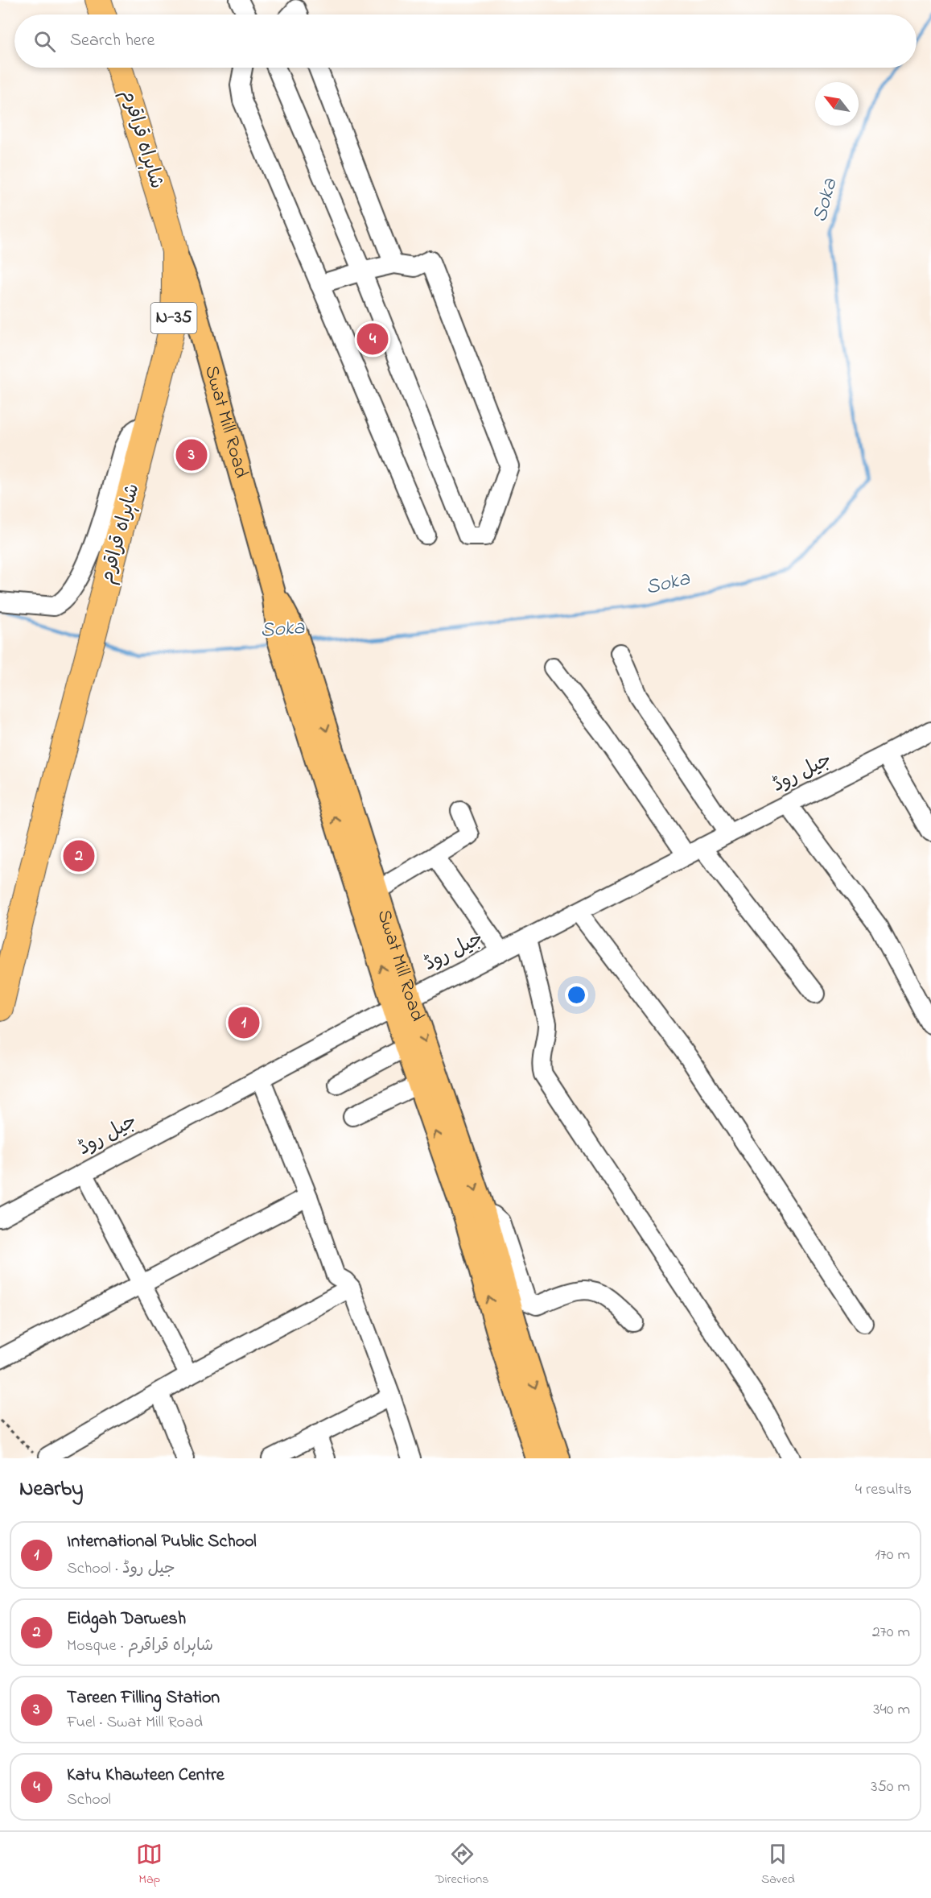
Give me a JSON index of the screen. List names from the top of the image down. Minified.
{"streets":{"highway":["شاہراہ قراقرم","N-35"],"main road":["Swat Mill Road"],"street":["جیل روڈ"]},"crossings":[["شاہراہ قراقرم","Swat Mill Road"],["Swat Mill Road","جیل روڈ"]],"water":["Soka"],"north":"top left","page":{"search":"Search here","pins":["4","3","2","1"],"heading":["Nearby","4 results"],"list":[{"mark":"1","name":"International Public School","note":"School · جیل روڈ","value":"170 m"},{"mark":"2","name":"Eidgah Darwesh","note":"Mosque · شاہراہ قراقرم","value":"270 m"},{"mark":"3","name":"Tareen Filling Station","note":"Fuel · Swat Mill Road","value":"340 m"},{"mark":"4","name":"Katu Khawteen Centre","note":"School","value":"350 m"}],"nav":["Map","Directions","Saved"]}}
